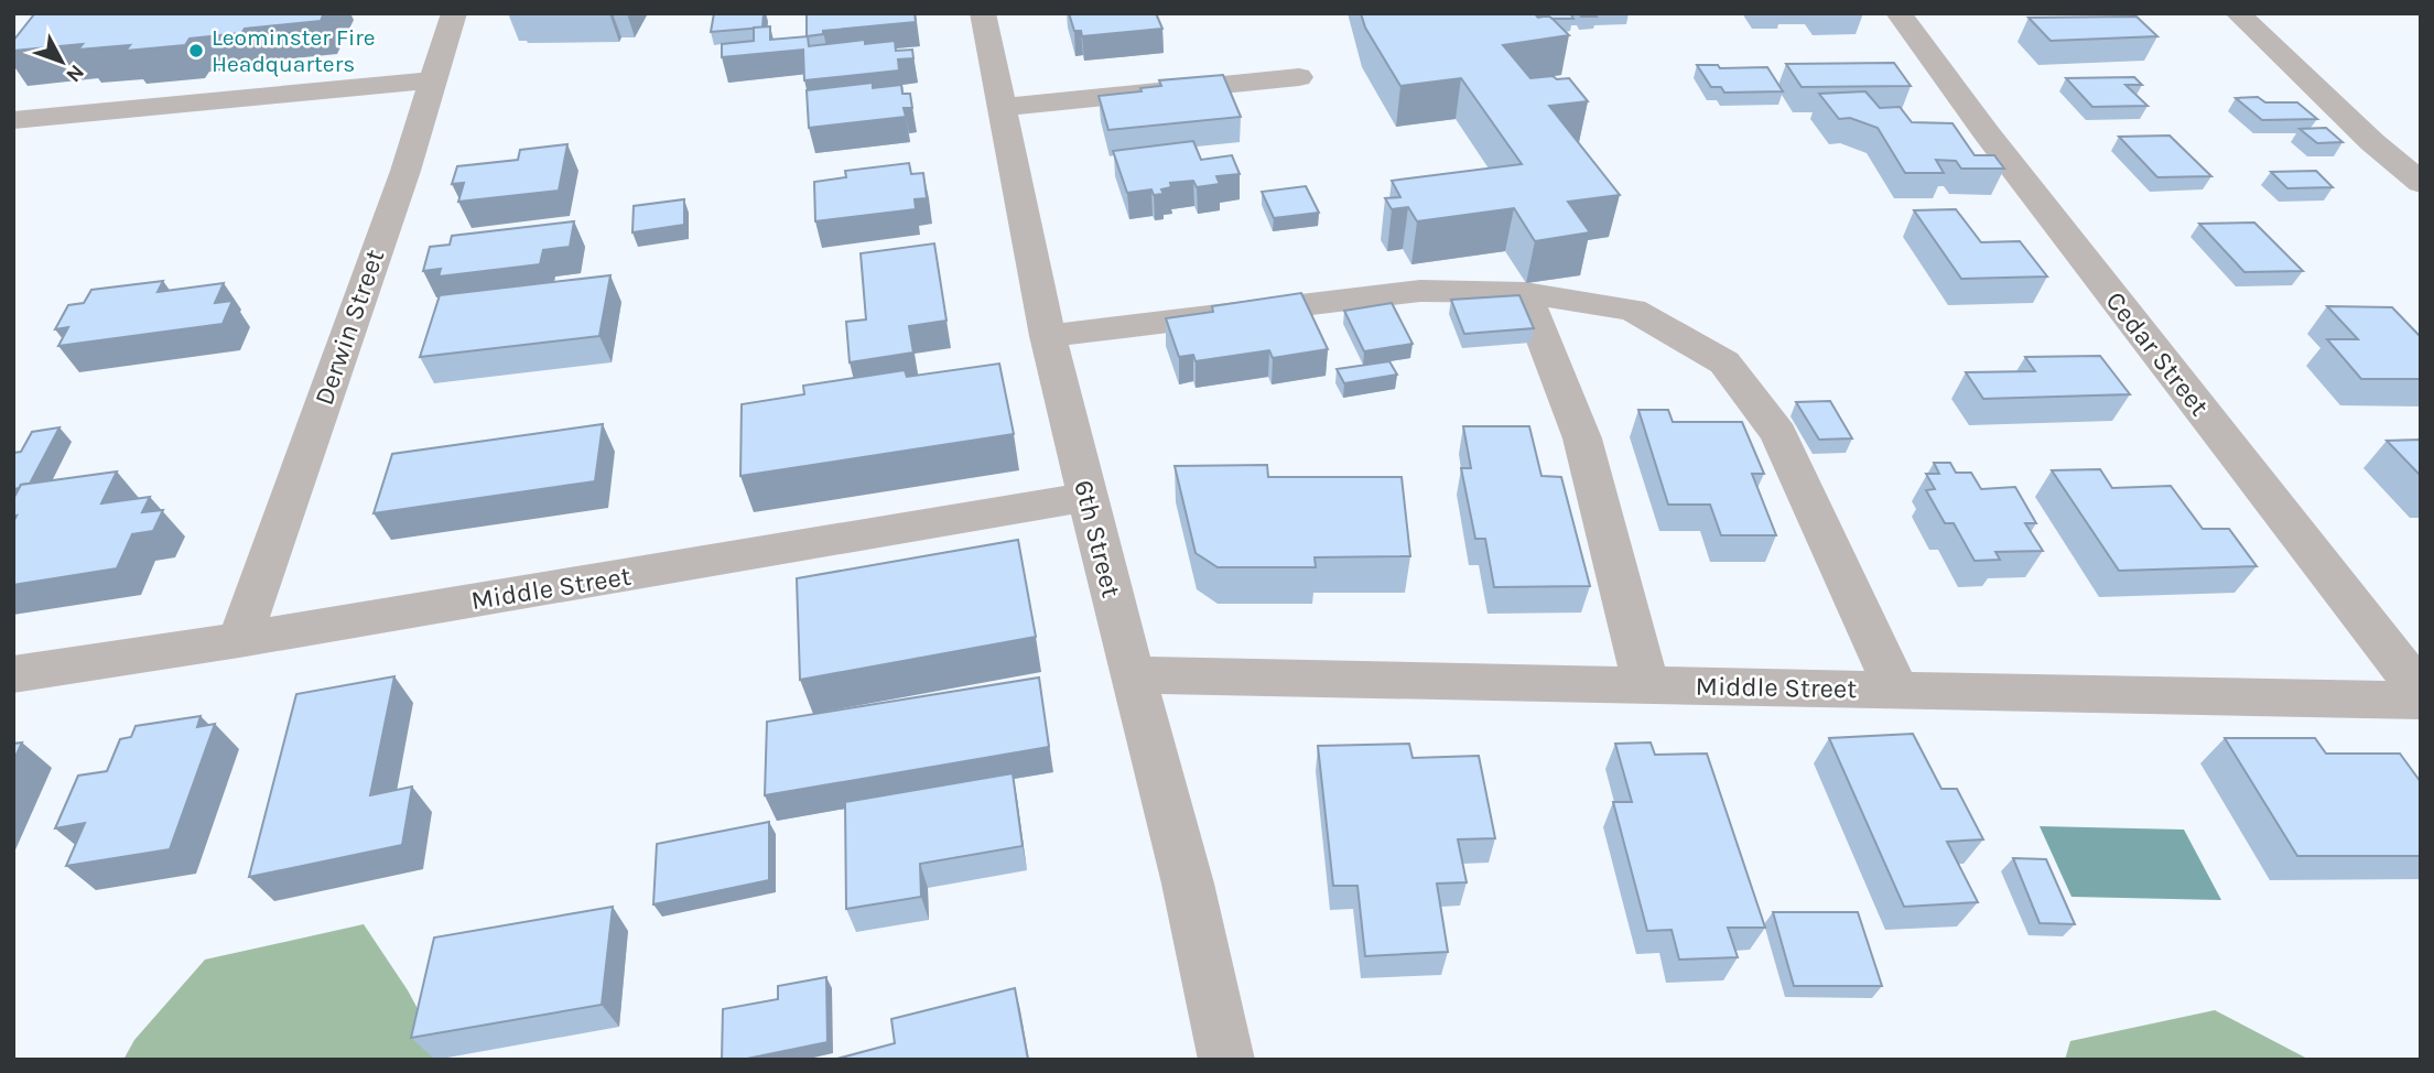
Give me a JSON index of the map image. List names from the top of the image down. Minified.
{"streets":{"street":["Derwin Street","Cedar Street","6th Street","Middle Street"]},"crossings":[["Derwin Street","Middle Street"],["6th Street","Middle Street"]],"places":["Leominster Fire Headquarters"],"north":"bottom right"}
